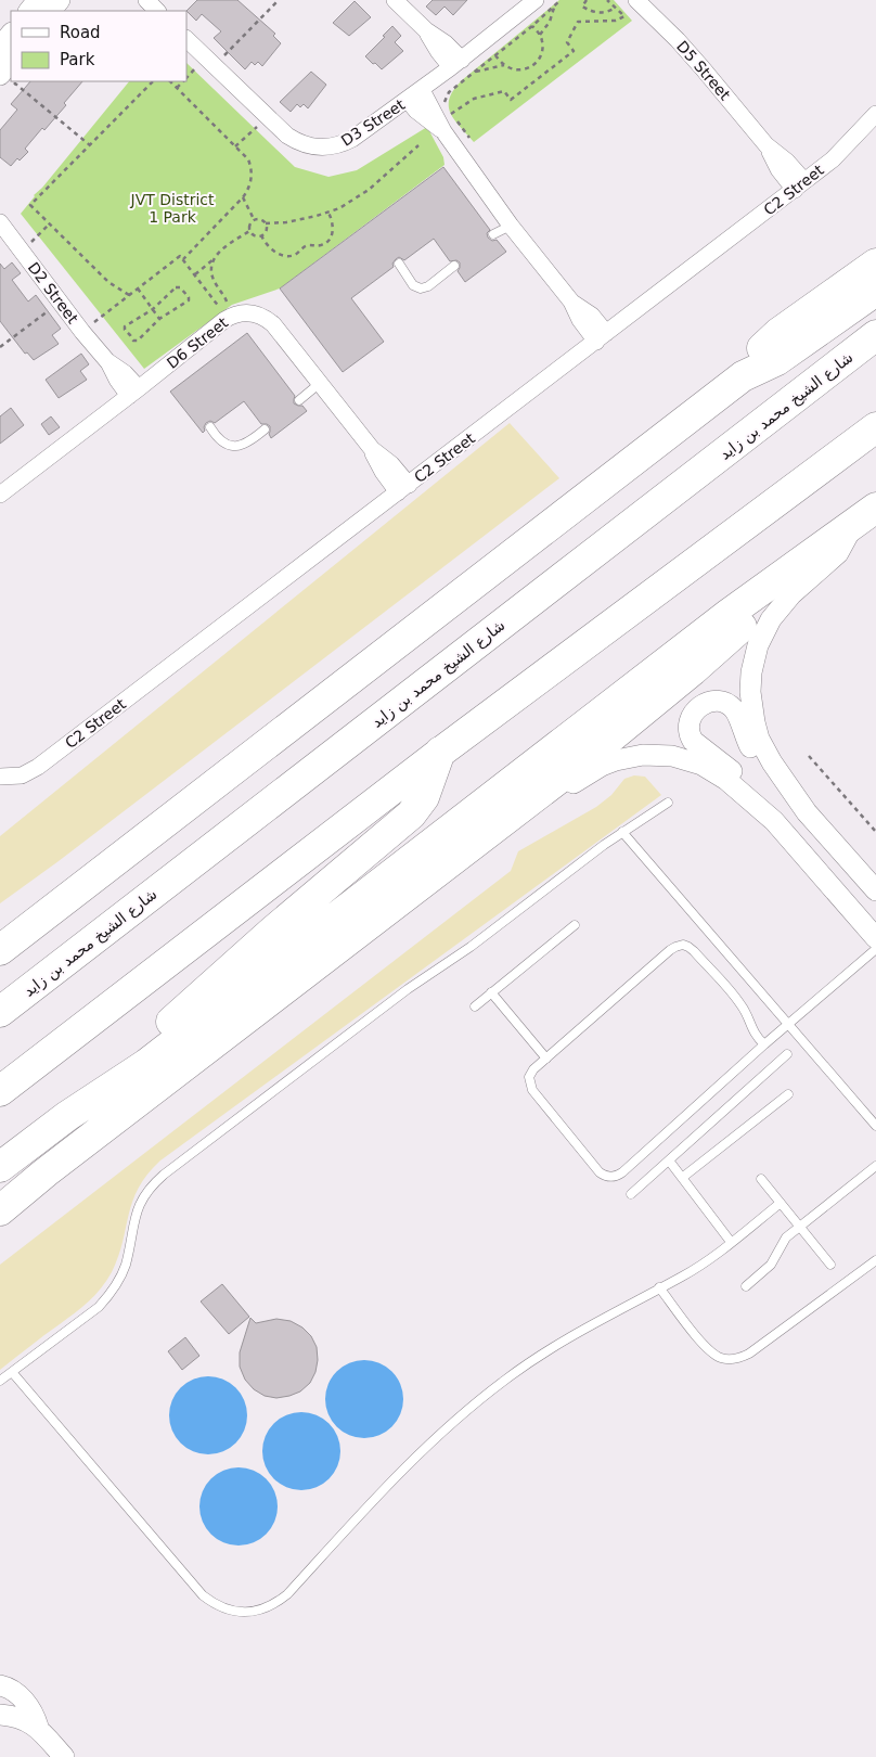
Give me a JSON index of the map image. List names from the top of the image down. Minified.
{"streets":{"highway":["شارع الشيخ محمد بن زايد"],"street":["D5 Street","D3 Street","C2 Street","D2 Street","D6 Street"]},"crossings":[["D5 Street","C2 Street"],["C2 Street","D6 Street"],["D2 Street","D6 Street"]],"parks":["JVT District 1 Park"],"legend":["Road","Park"]}
